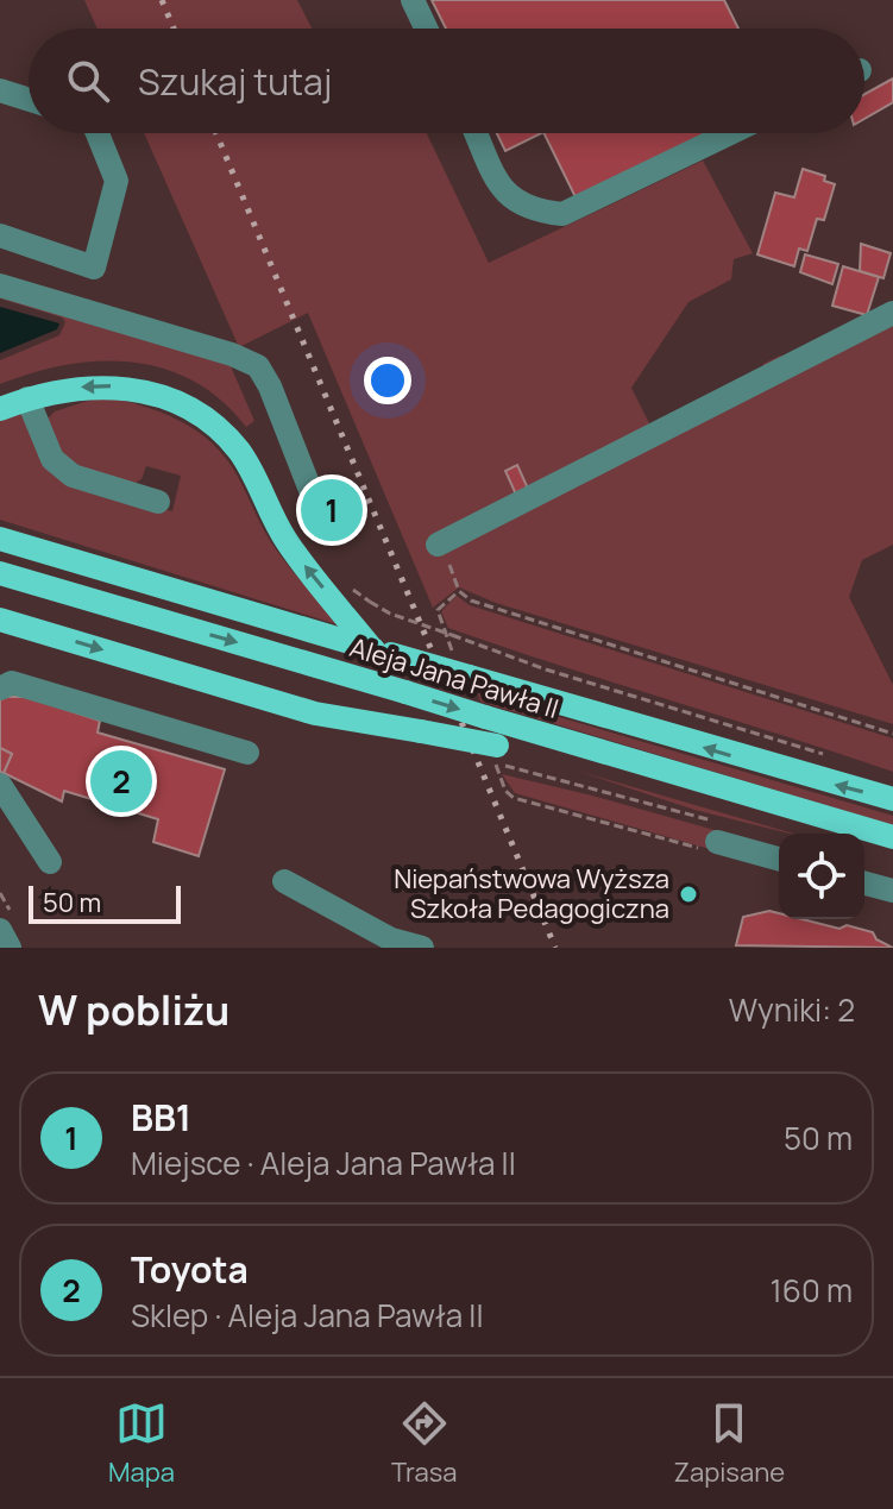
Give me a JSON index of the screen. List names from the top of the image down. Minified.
{"streets":{"main road":["Aleja Jana Pawła II"]},"places":["Niepaństwowa Wyższa Szkoła Pedagogiczna"],"scale_bar":"50 m","page":{"search":"Szukaj tutaj","pins":["1","2"],"scale":"50 m","heading":["W pobliżu","Wyniki: 2"],"list":[{"mark":"1","name":"BB1","note":"Miejsce · Aleja Jana Pawła II","value":"50 m"},{"mark":"2","name":"Toyota","note":"Sklep · Aleja Jana Pawła II","value":"160 m"}],"nav":["Mapa","Trasa","Zapisane"]}}
